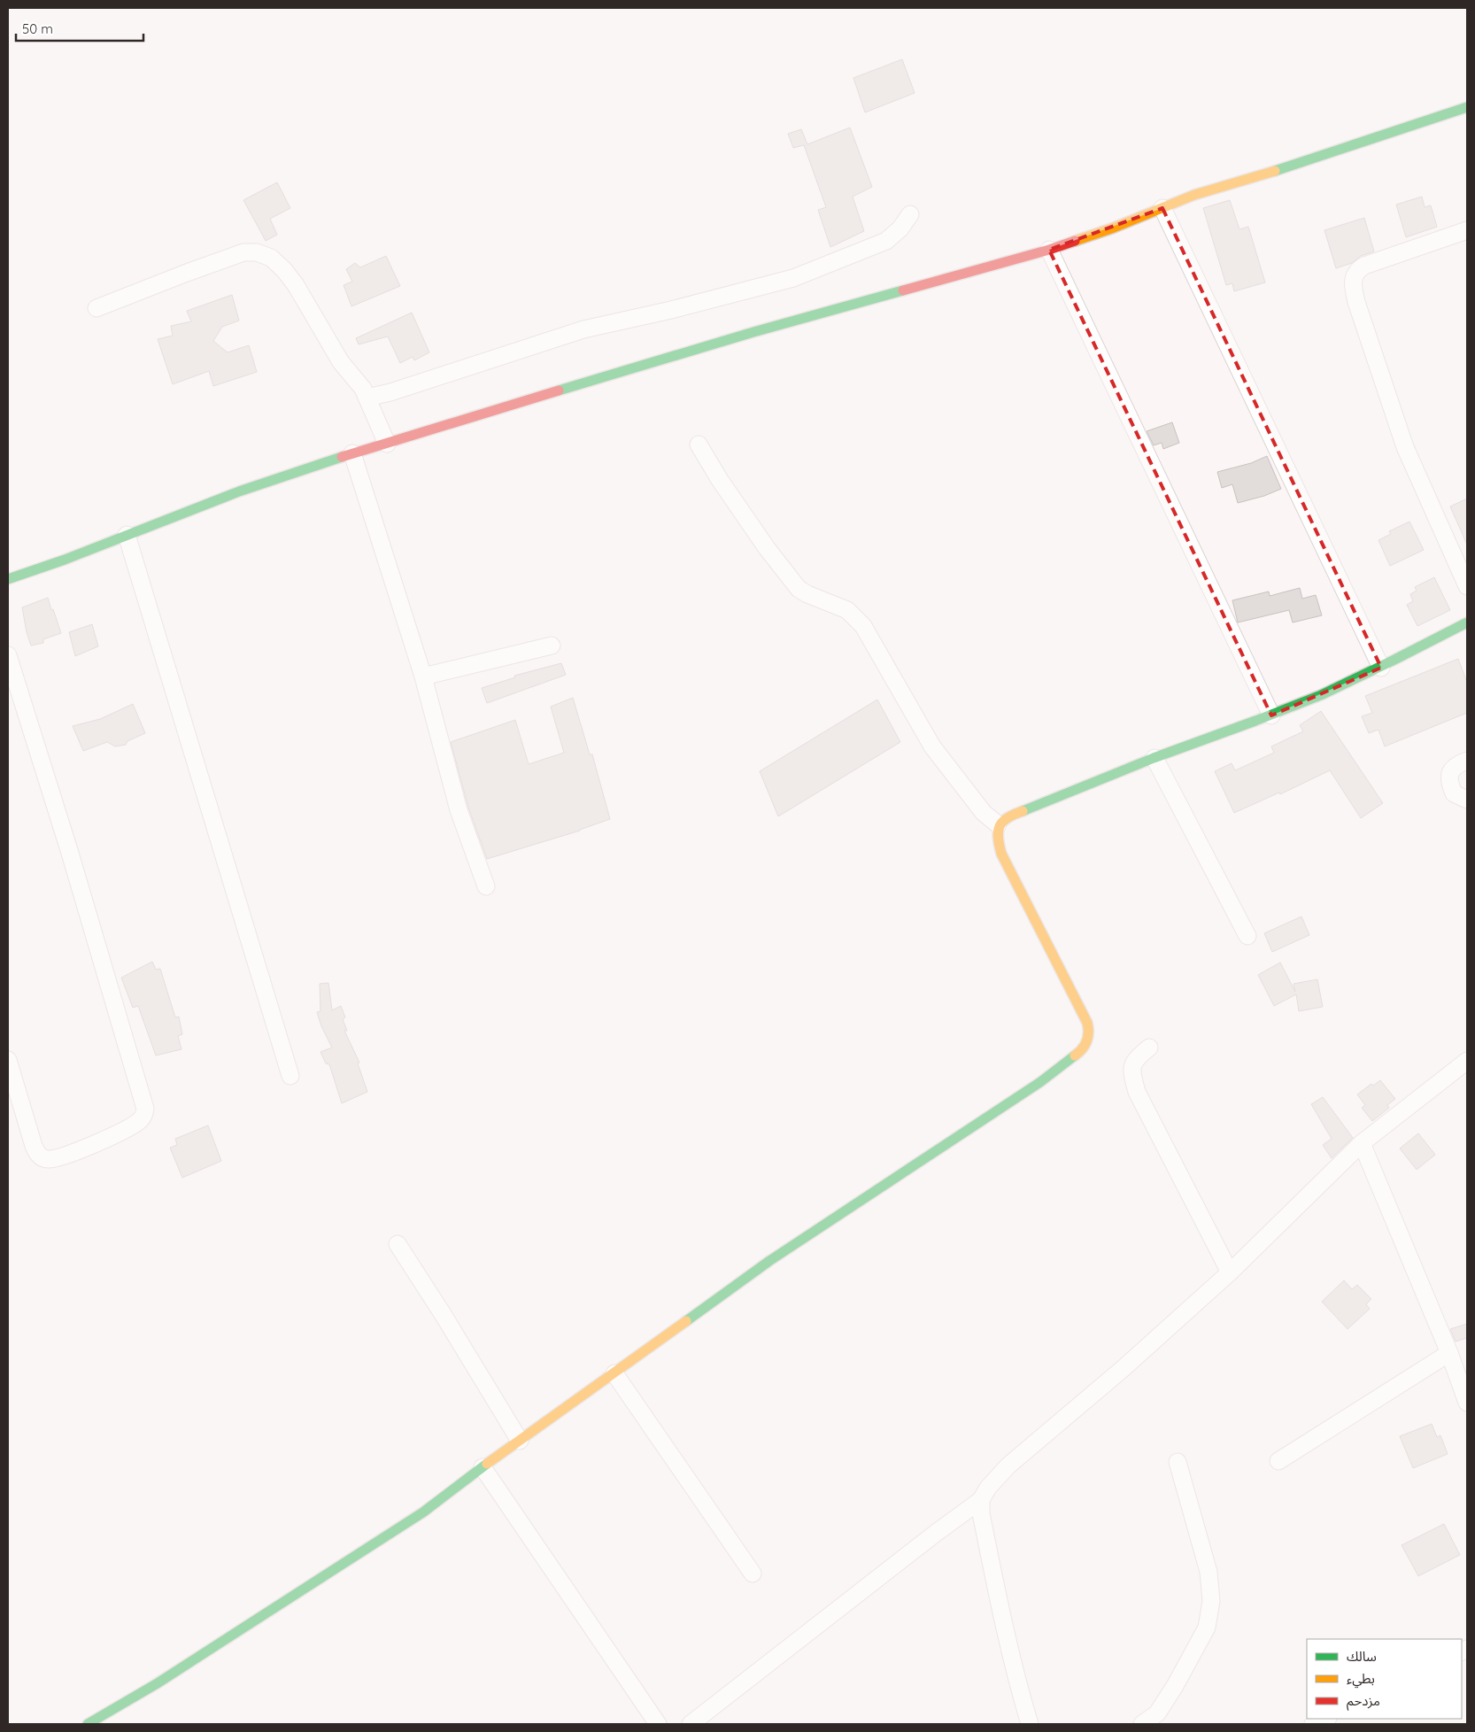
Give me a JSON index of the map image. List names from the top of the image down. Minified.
{"legend":["سالك","بطيء","مزدحم"],"scale_bar":"50 m"}
